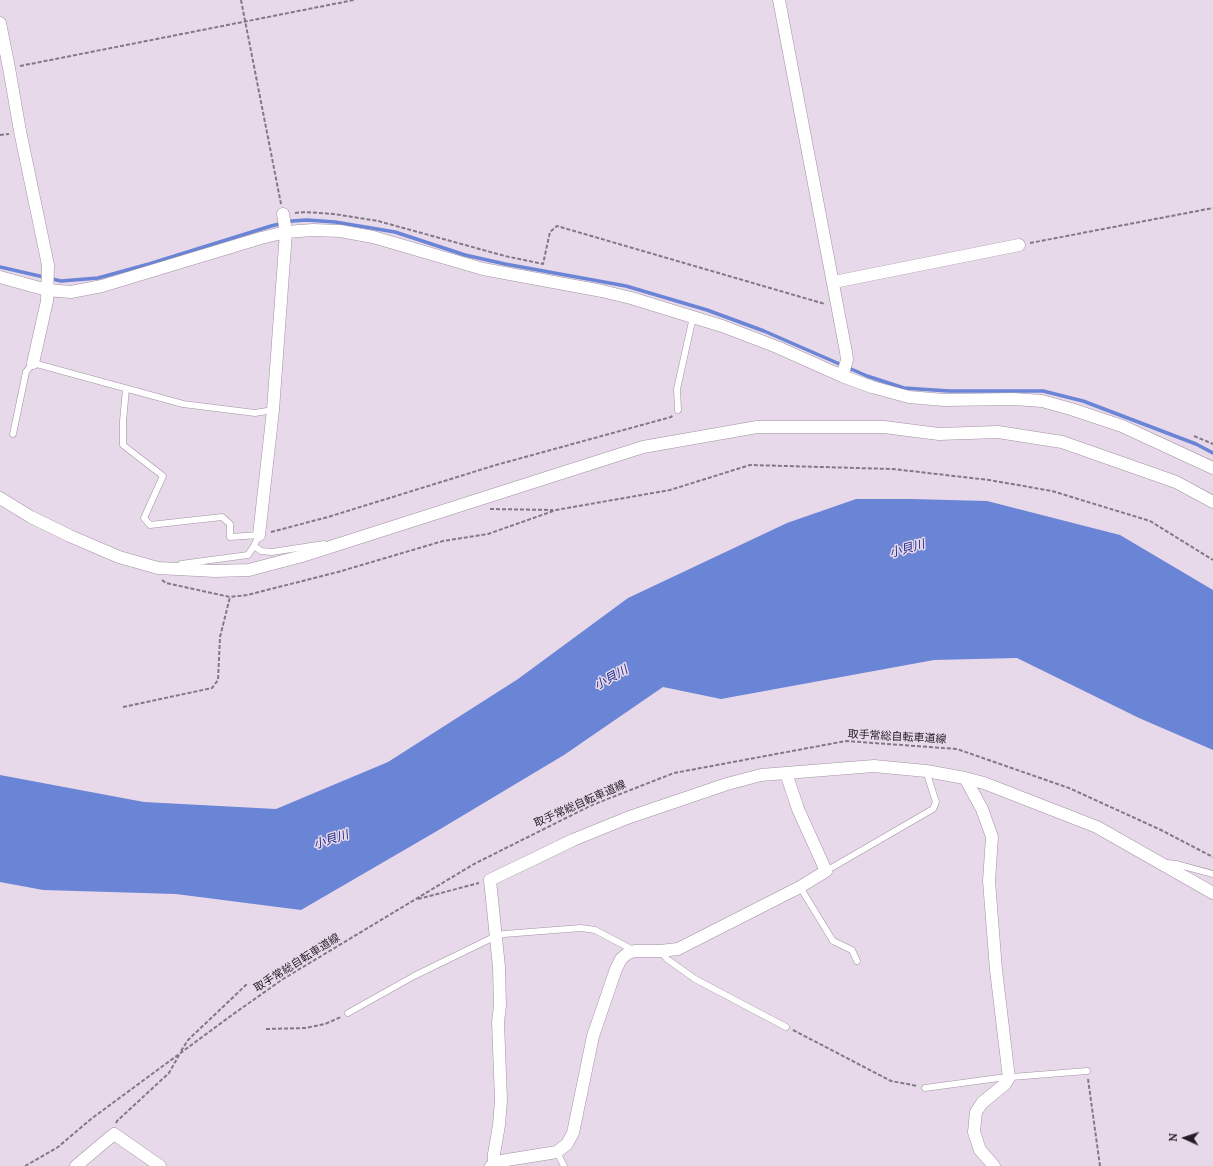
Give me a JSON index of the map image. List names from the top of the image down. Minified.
{"streets":{"path":["取手常総自転車道線"]},"water":["小貝川"],"north":"left"}
